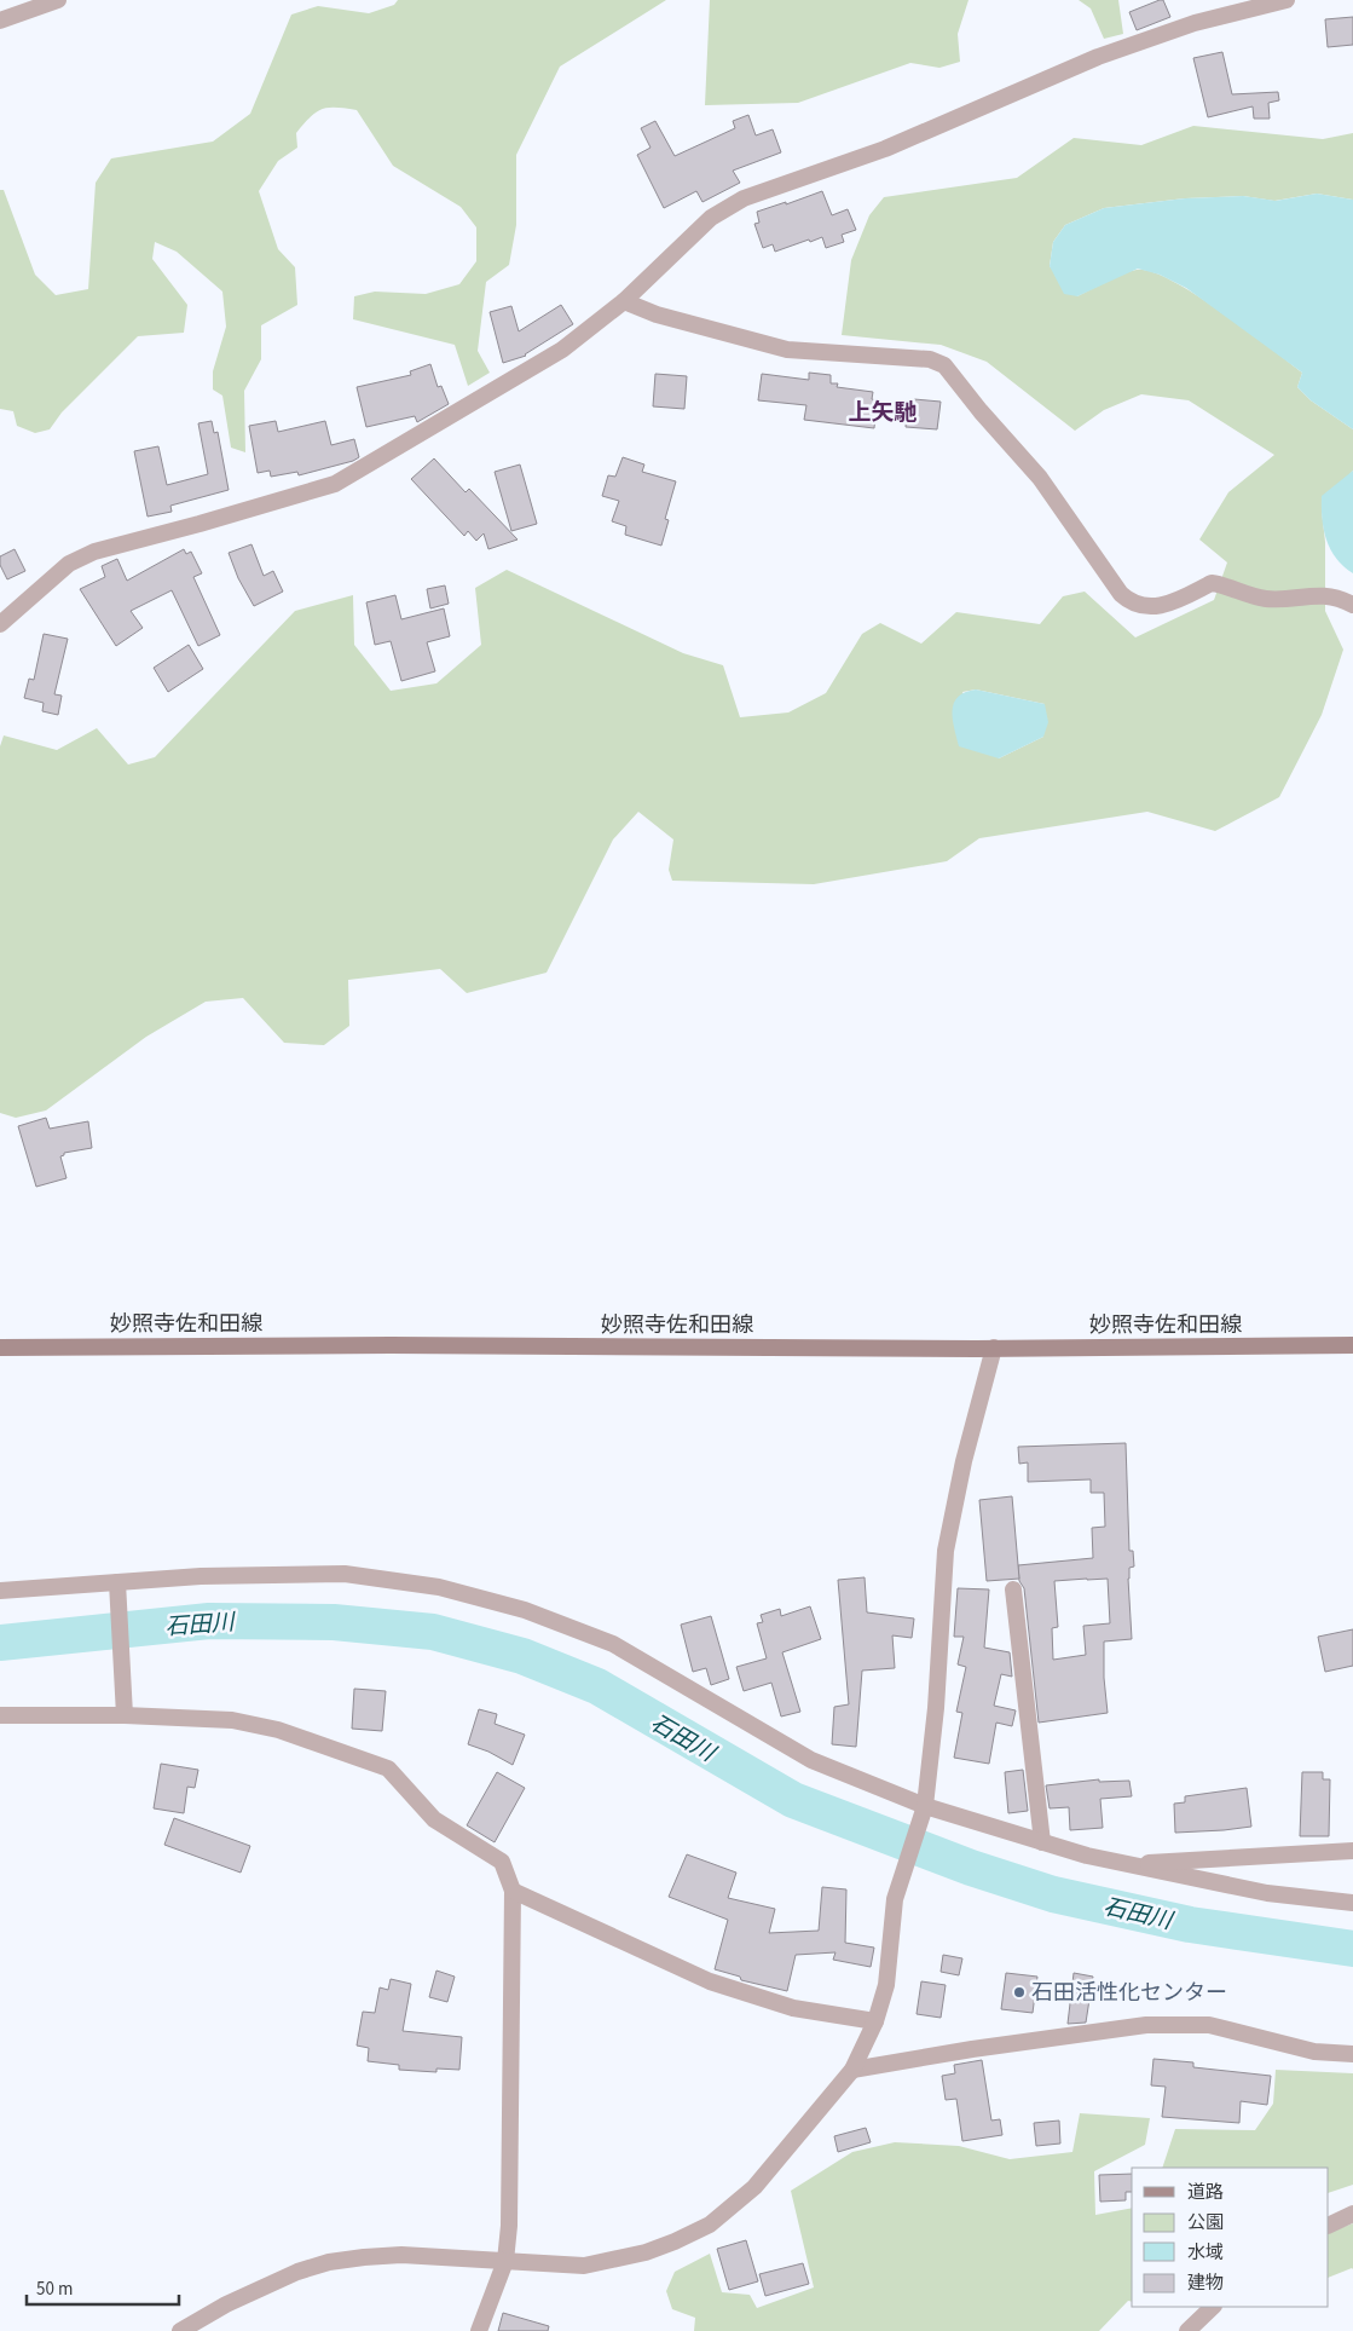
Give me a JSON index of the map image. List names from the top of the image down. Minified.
{"streets":{"main road":["妙照寺佐和田線"]},"districts":["上矢馳"],"water":["石田川"],"places":["石田活性化センター"],"legend":["道路","公園","水域","建物"],"scale_bar":"50 m"}
